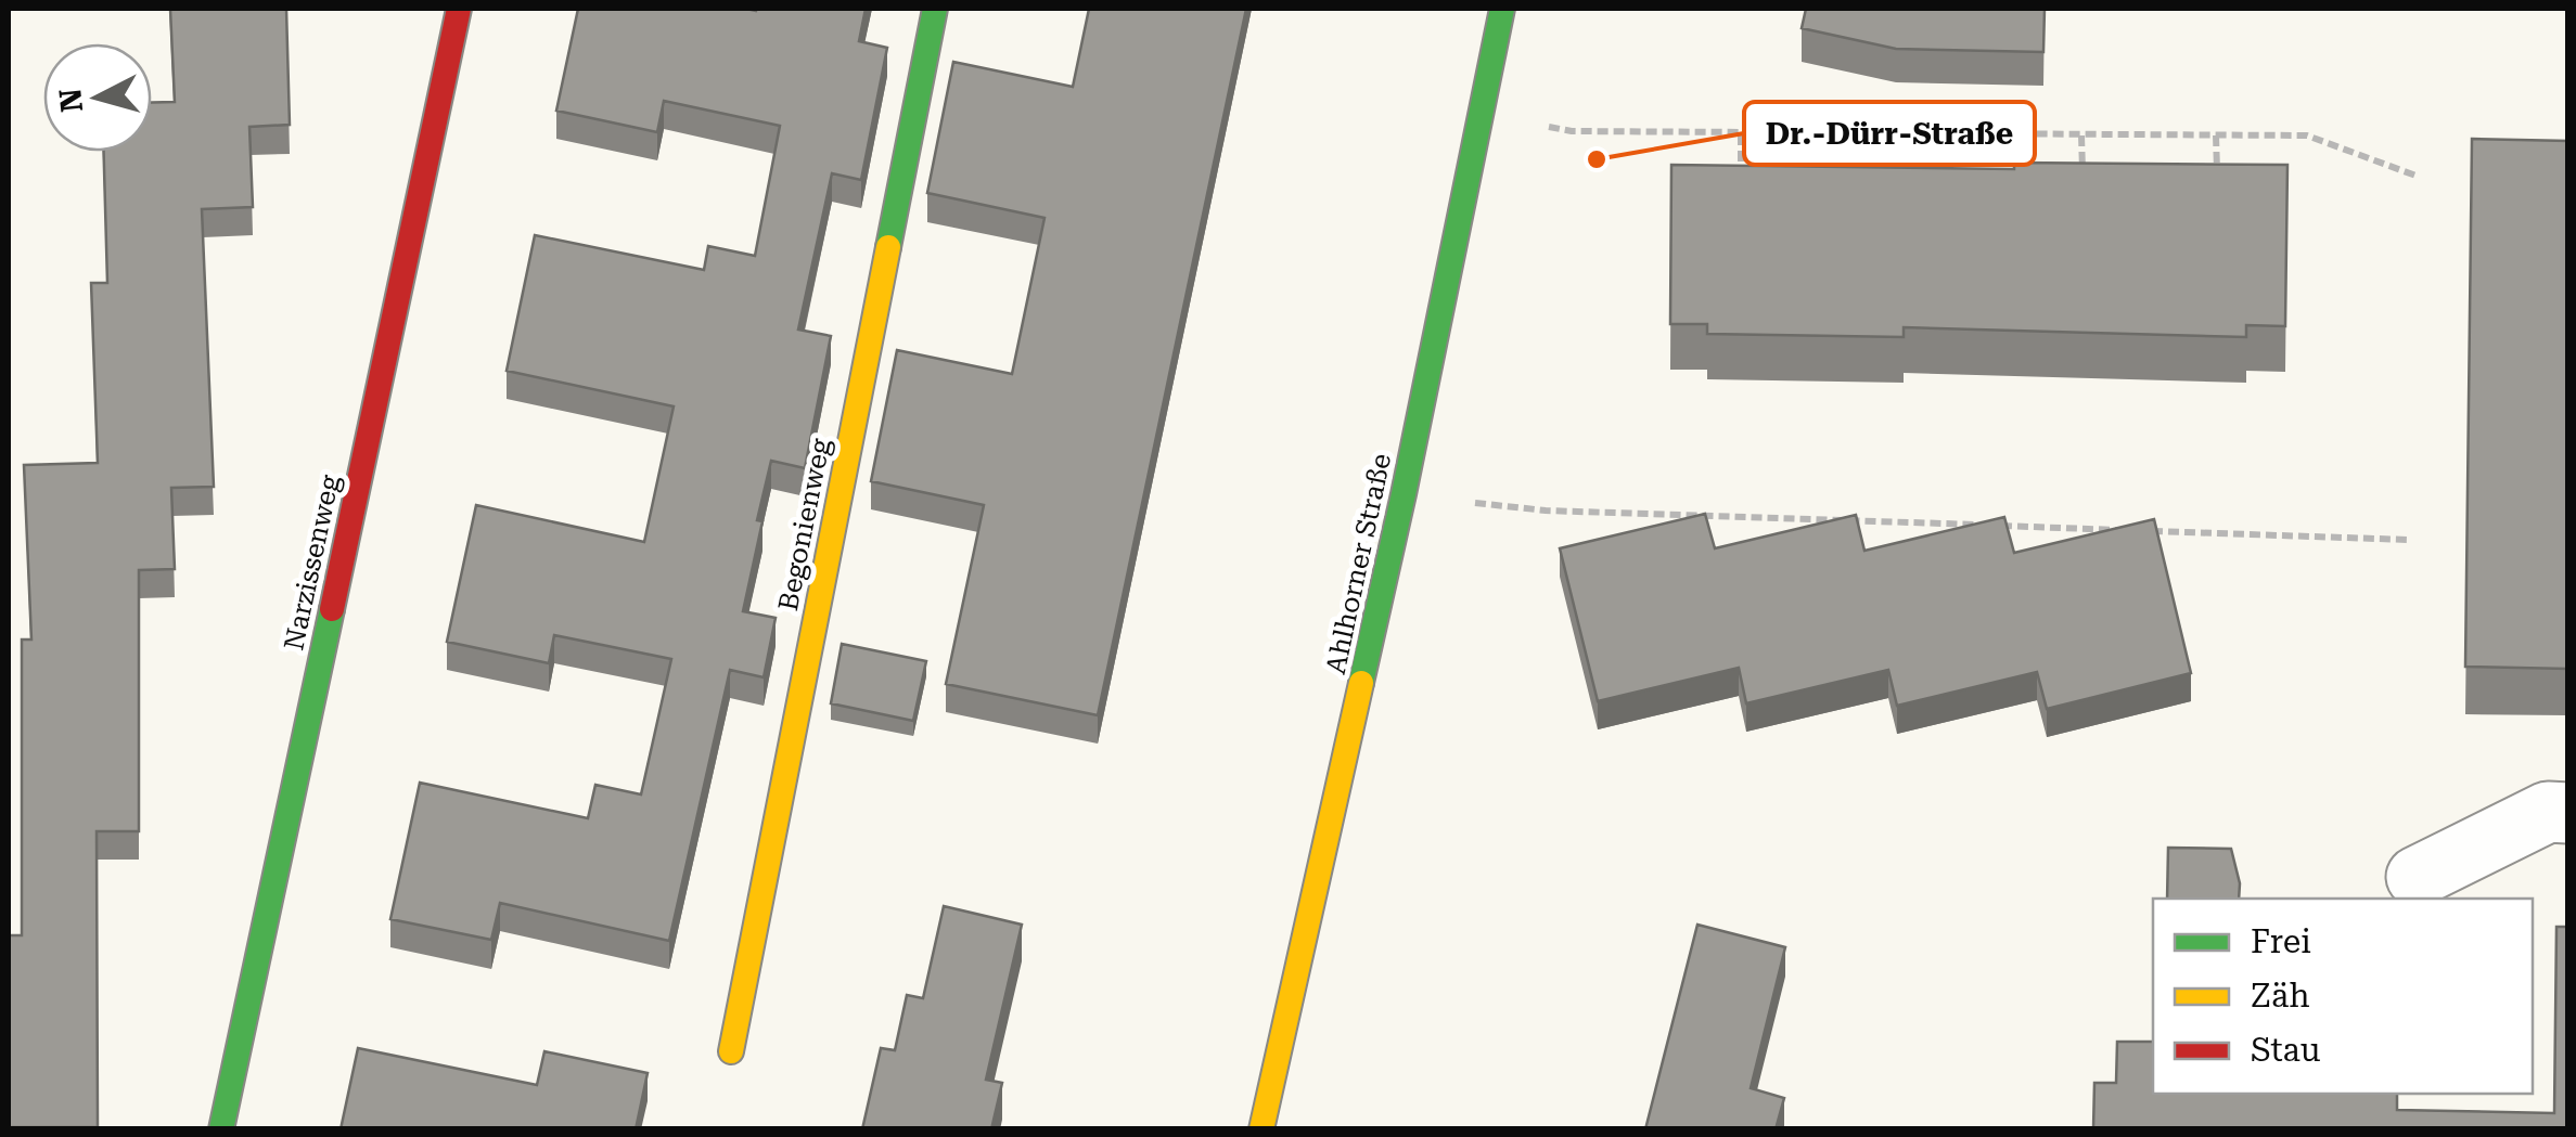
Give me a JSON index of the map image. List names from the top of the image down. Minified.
{"streets":{"street":["Begonienweg","Narzissenweg","Ahlhorner Straße"]},"places":["Dr.-Dürr-Straße"],"legend":["Frei","Zäh","Stau"],"north":"left"}
